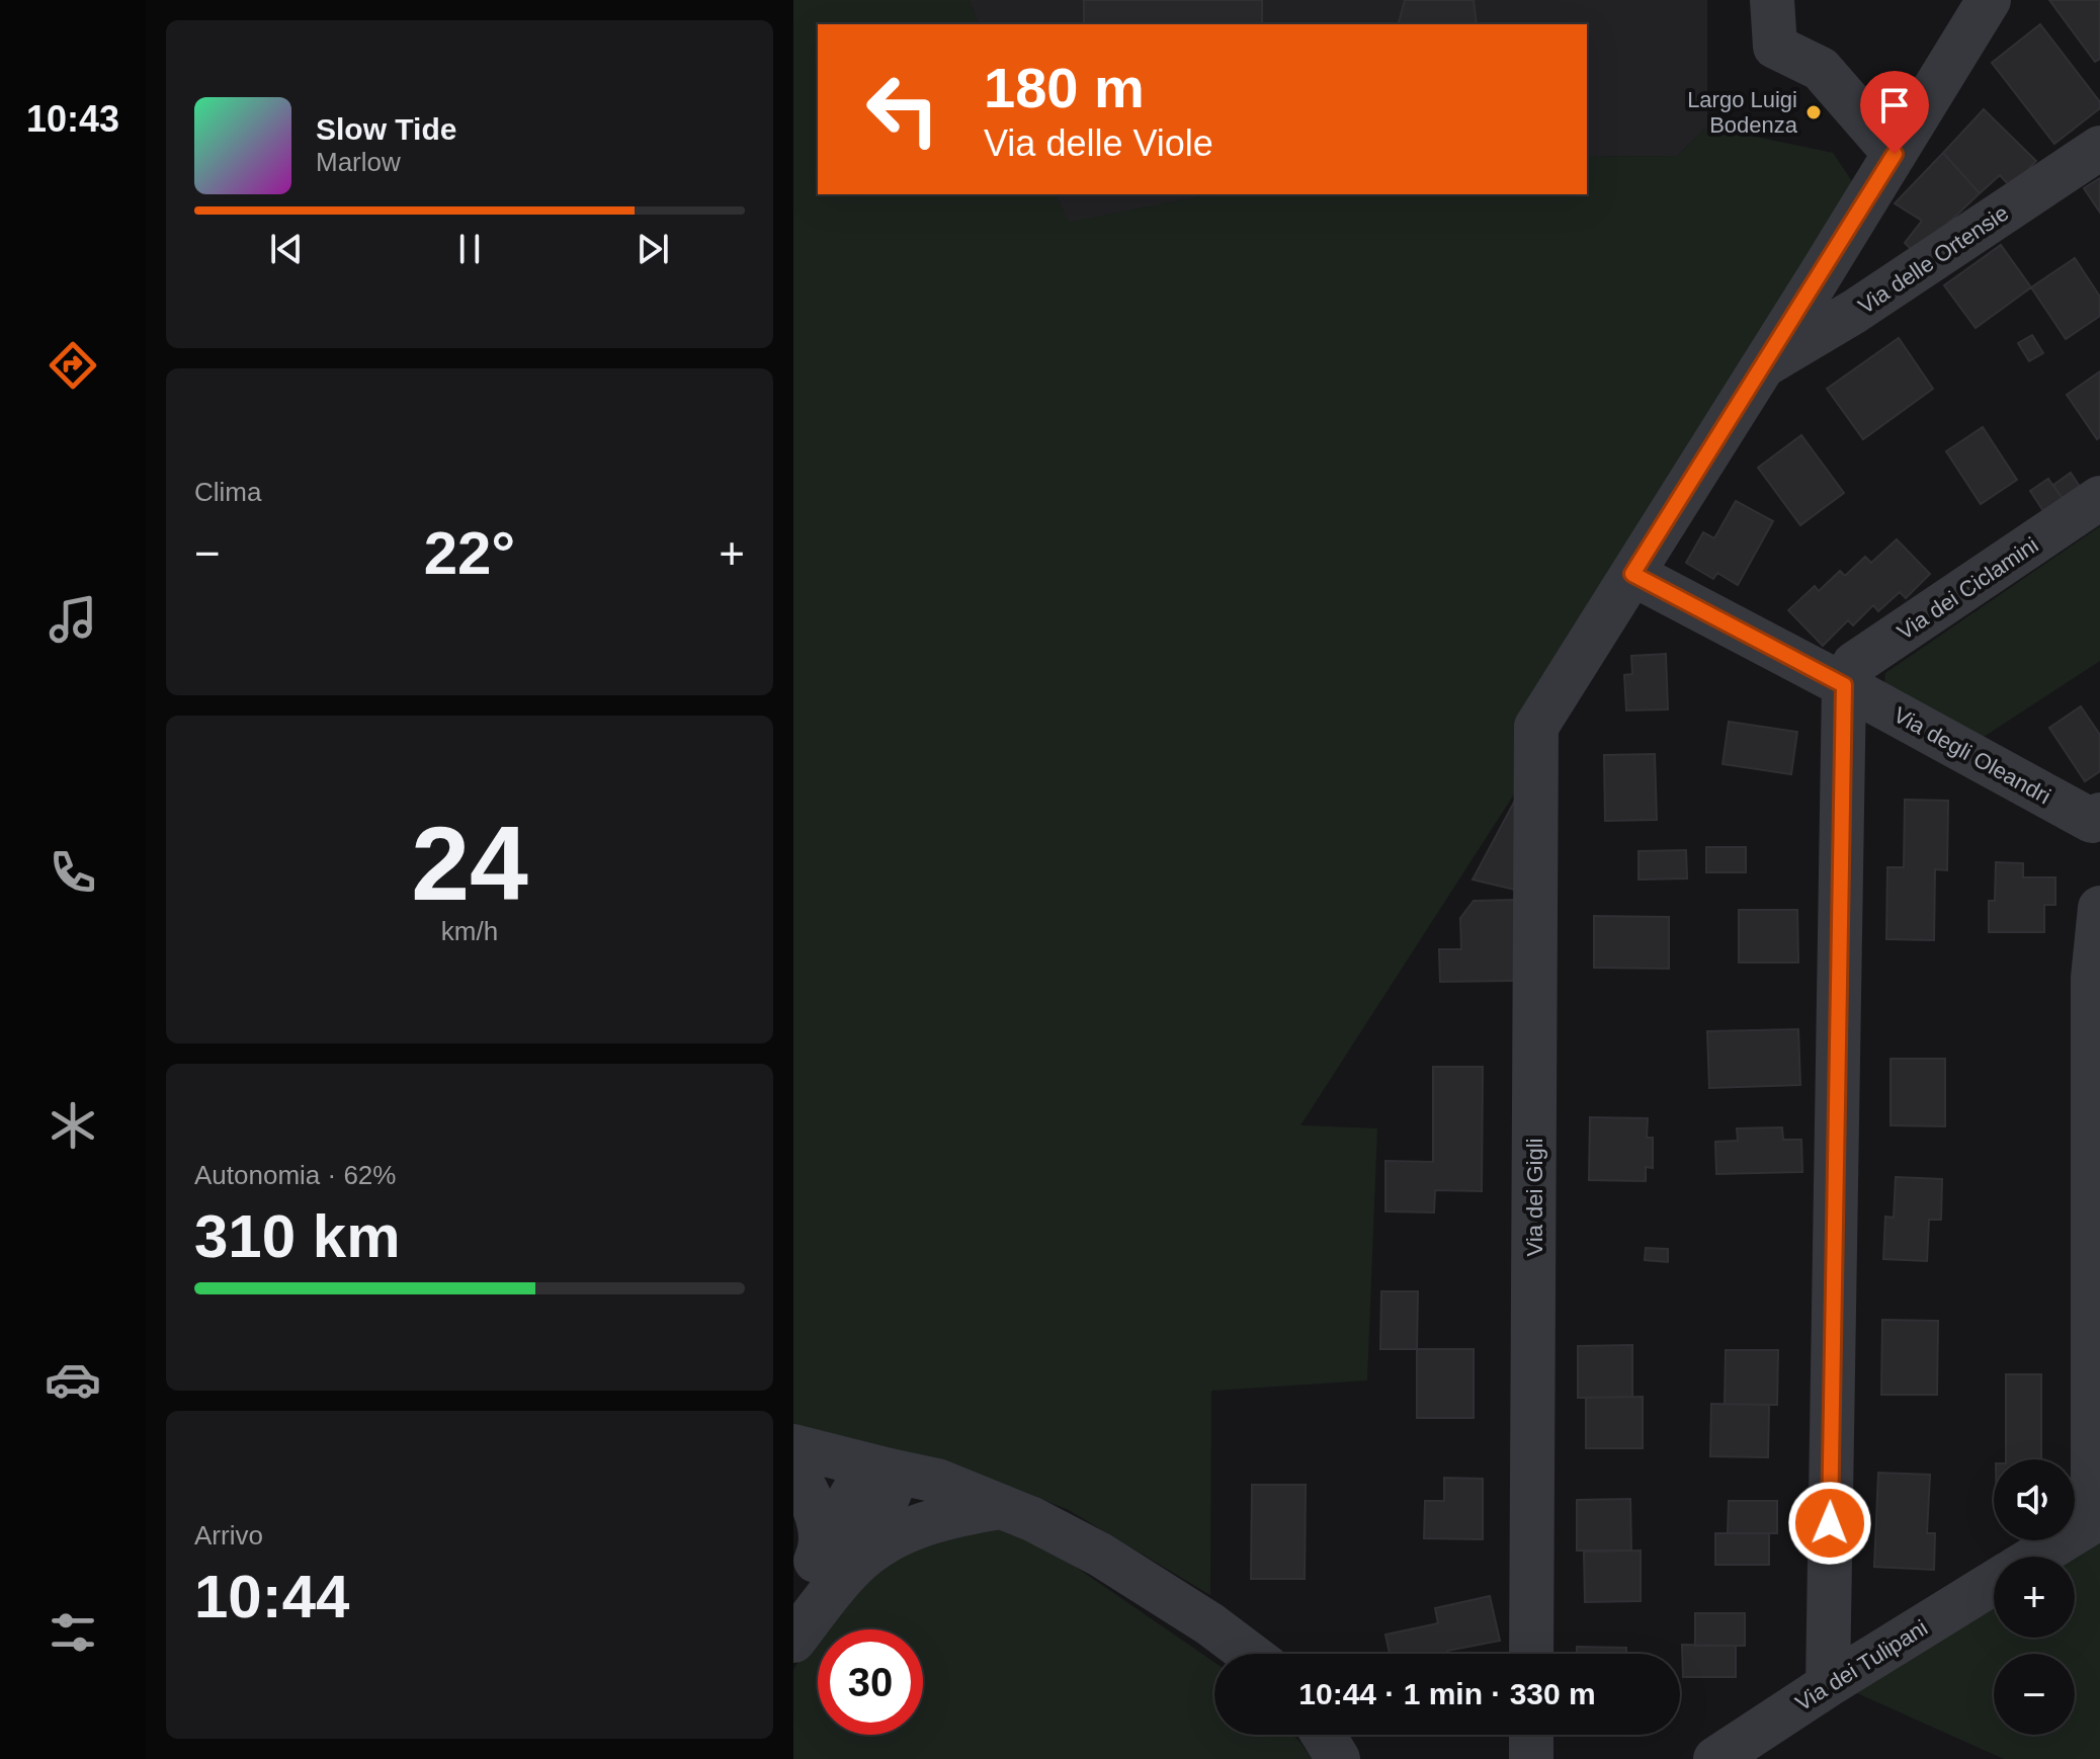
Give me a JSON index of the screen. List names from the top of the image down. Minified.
{"streets":{"street":["Via delle Ortensie","Via dei Ciclamini","Via degli Oleandri","Via dei Gigli","Via dei Tulipani"]},"crossings":[["Via dei Ciclamini","Via degli Oleandri"],["Via degli Oleandri","Via dei Gigli"]],"places":["Largo Luigi Bodenza"],"page":{"tabs":"10:43","turn":["180 m","Via delle Viole"],"song":["Slow Tide","Marlow"],"tile":["Clima",["24","km/h"],["Autonomia · 62%","310 km"],["Arrivo","10:44"]],"heat":["−","22°","+"],"map_buttons":["+","−"],"limit":"30","trip":"10:44 · 1 min · 330 m"}}
